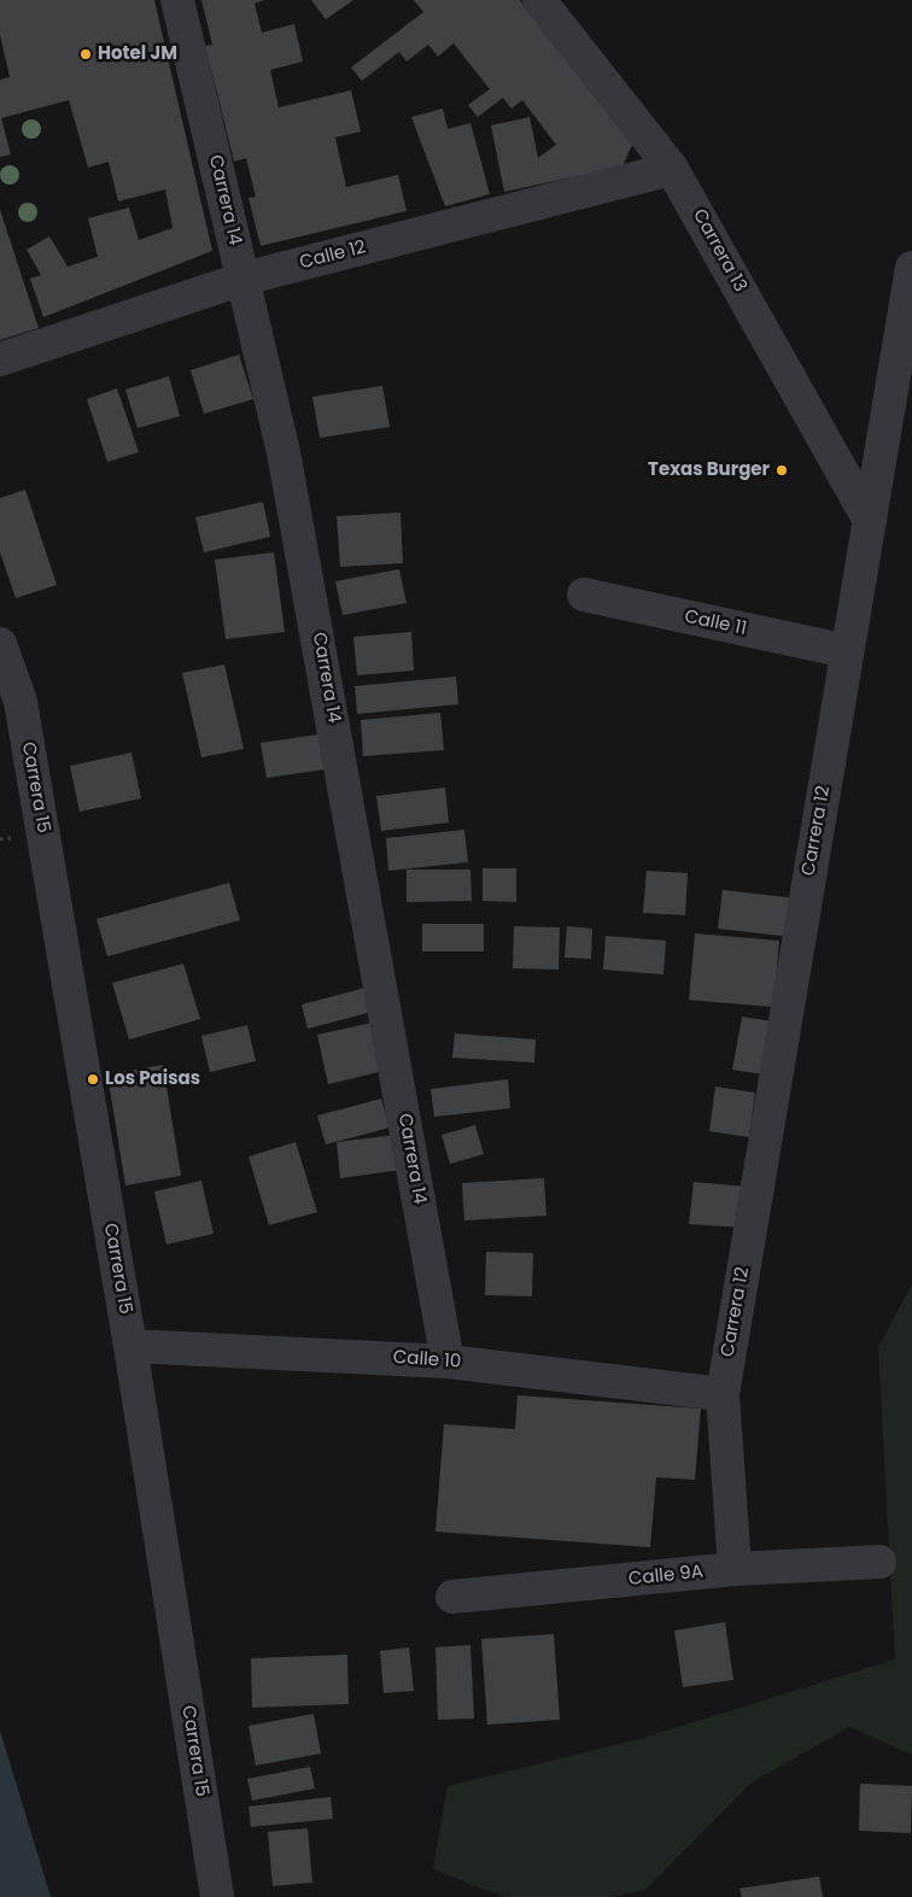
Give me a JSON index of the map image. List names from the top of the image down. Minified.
{"streets":{"street":["Carrera 14","Carrera 13","Calle 12","Calle 11","Carrera 15","Carrera 12","Calle 10","Calle 9A"]},"crossings":[["Carrera 14","Calle 12"],["Carrera 14","Calle 10"],["Carrera 13","Calle 12"],["Carrera 13","Carrera 12"],["Calle 11","Carrera 12"],["Carrera 15","Calle 10"],["Carrera 12","Calle 10"],["Carrera 12","Calle 9A"]],"places":["Hotel JM","Texas Burger","Los Paisas"]}
